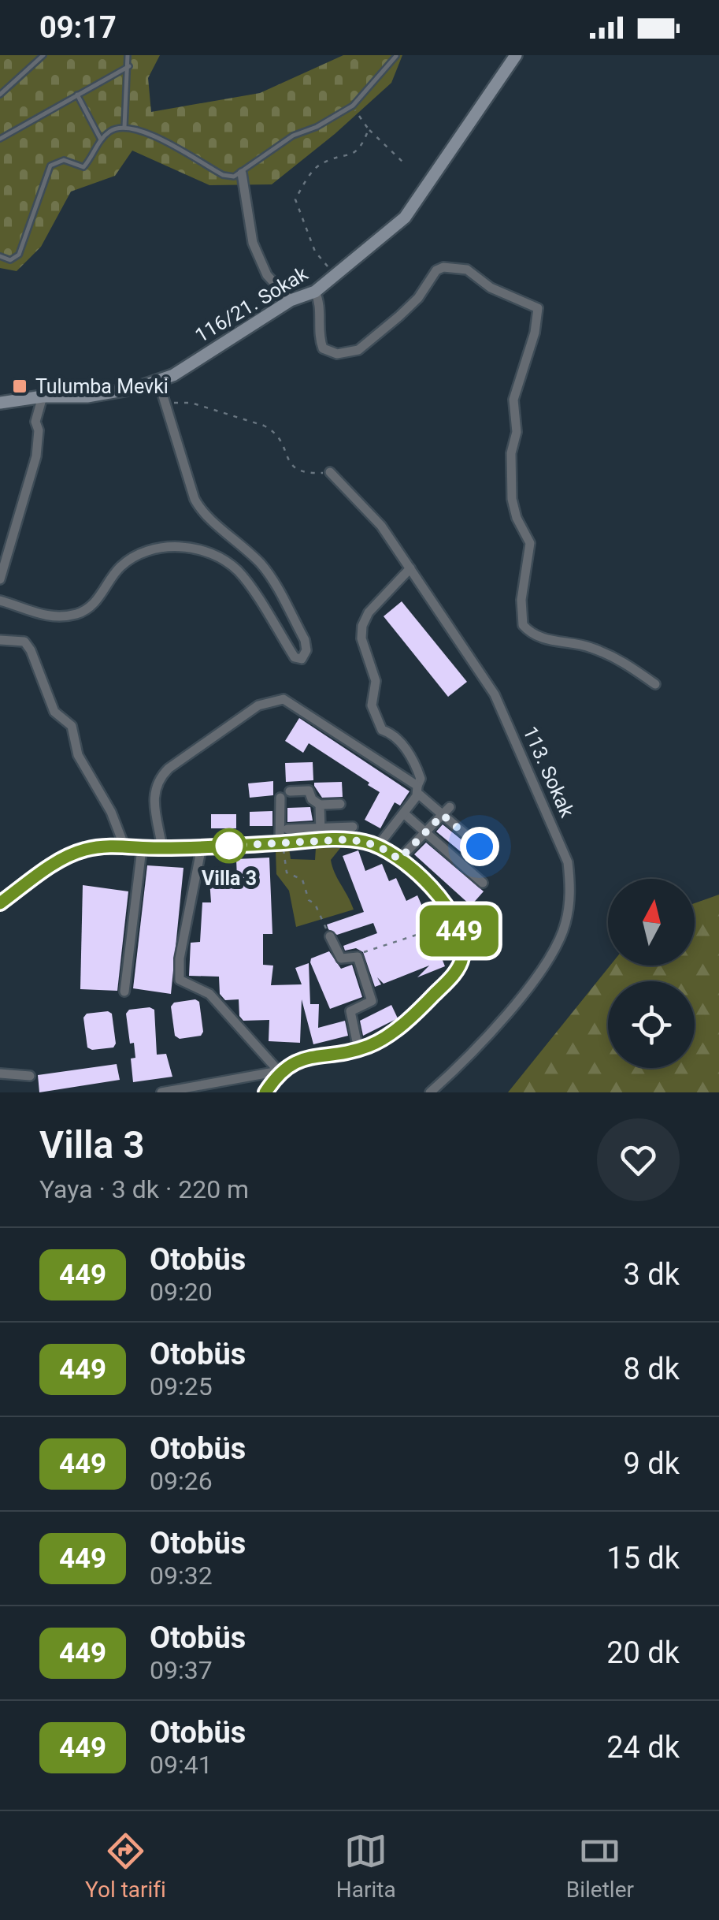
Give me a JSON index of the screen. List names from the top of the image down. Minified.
{"streets":{"street":["116/21. Sokak","113. Sokak"]},"places":{"transit":["Tulumba Mevki"],"other":["Villa 3"]},"lines":["bus line 449"],"north":"top","page":{"status":"09:17","on_map":"449","heading":["Villa 3","Yaya · 3 dk · 220 m"],"list":[{"mark":"449","name":"Otobüs","note":"09:20","value":"3 dk"},{"mark":"449","name":"Otobüs","note":"09:25","value":"8 dk"},{"mark":"449","name":"Otobüs","note":"09:26","value":"9 dk"},{"mark":"449","name":"Otobüs","note":"09:32","value":"15 dk"},{"mark":"449","name":"Otobüs","note":"09:37","value":"20 dk"},{"mark":"449","name":"Otobüs","note":"09:41","value":"24 dk"}],"tabs":["Yol tarifi","Harita","Biletler"]}}
